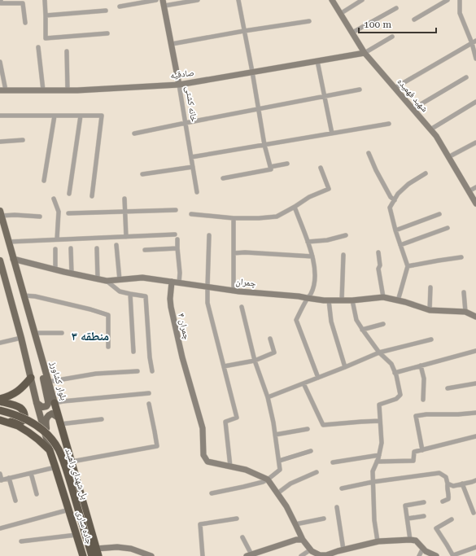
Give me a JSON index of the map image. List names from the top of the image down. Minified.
{"streets":{"highway":["بلوار کشاورز","پل شهدای راهبند","جاده ساری"],"street":["صادقیه","شهید فهمیده","خانه کشتی","چمران","چمران ۴"]},"crossings":[["صادقیه","شهید فهمیده"],["صادقیه","خانه کشتی"],["چمران","چمران ۴"],["چمران","بلوار کشاورز"]],"districts":["منطقه ۳"],"scale_bar":"100 m"}
